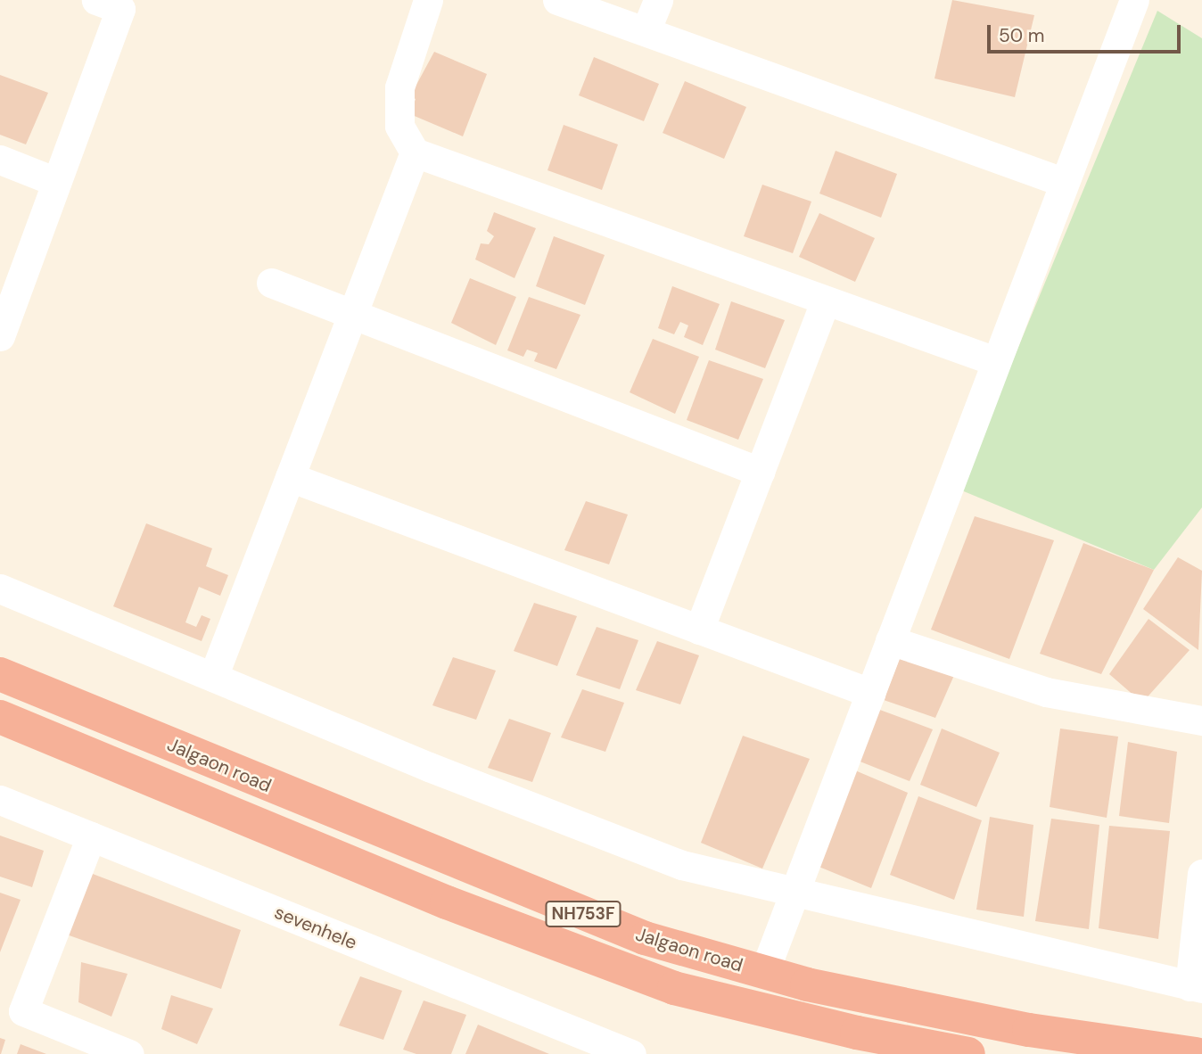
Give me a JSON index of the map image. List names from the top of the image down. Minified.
{"streets":{"highway":["Jalgaon road","NH753F"],"street":["sevenhele"]},"scale_bar":"50 m"}
